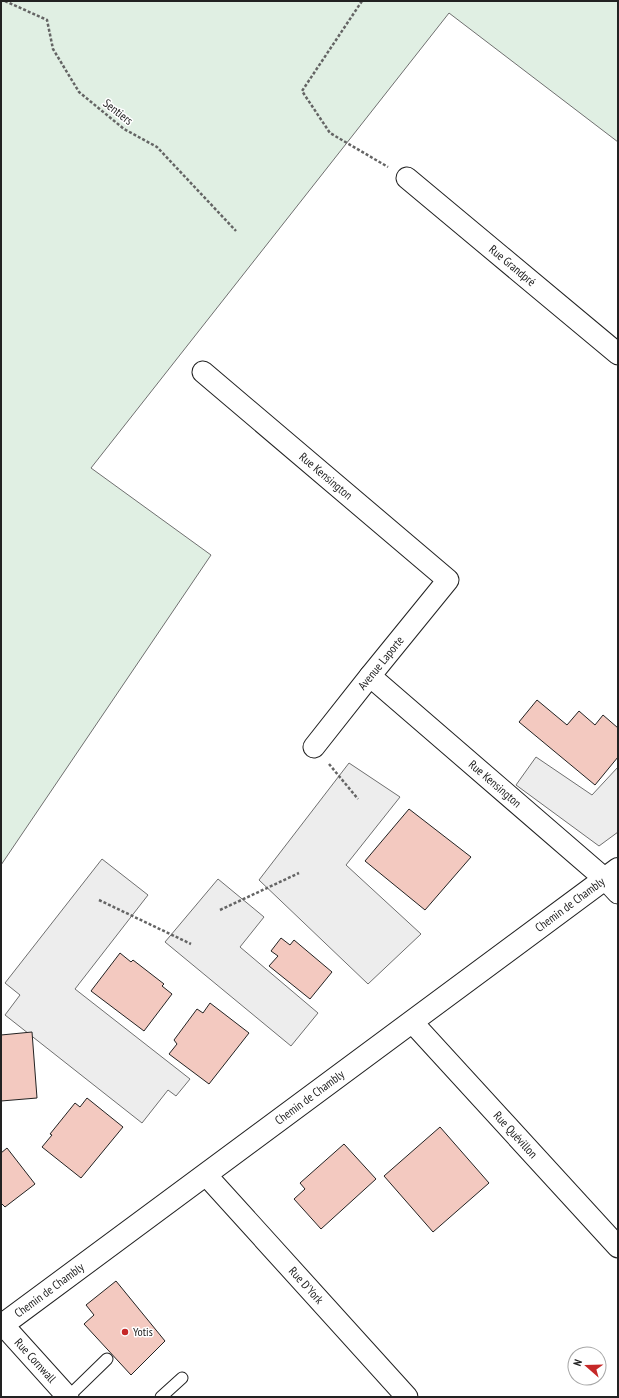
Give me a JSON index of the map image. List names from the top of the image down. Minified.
{"streets":{"street":["Rue Grandpré","Rue Kensington","Avenue Laporte","Chemin de Chambly","Rue Quévillon","Rue D'York","Rue Cornwall"],"path":["Sentiers"]},"crossings":[["Rue Kensington","Avenue Laporte"],["Rue Kensington","Chemin de Chambly"],["Chemin de Chambly","Rue Quévillon"],["Chemin de Chambly","Rue D'York"],["Chemin de Chambly","Rue Cornwall"]],"places":["Yotis"],"north":"left"}
